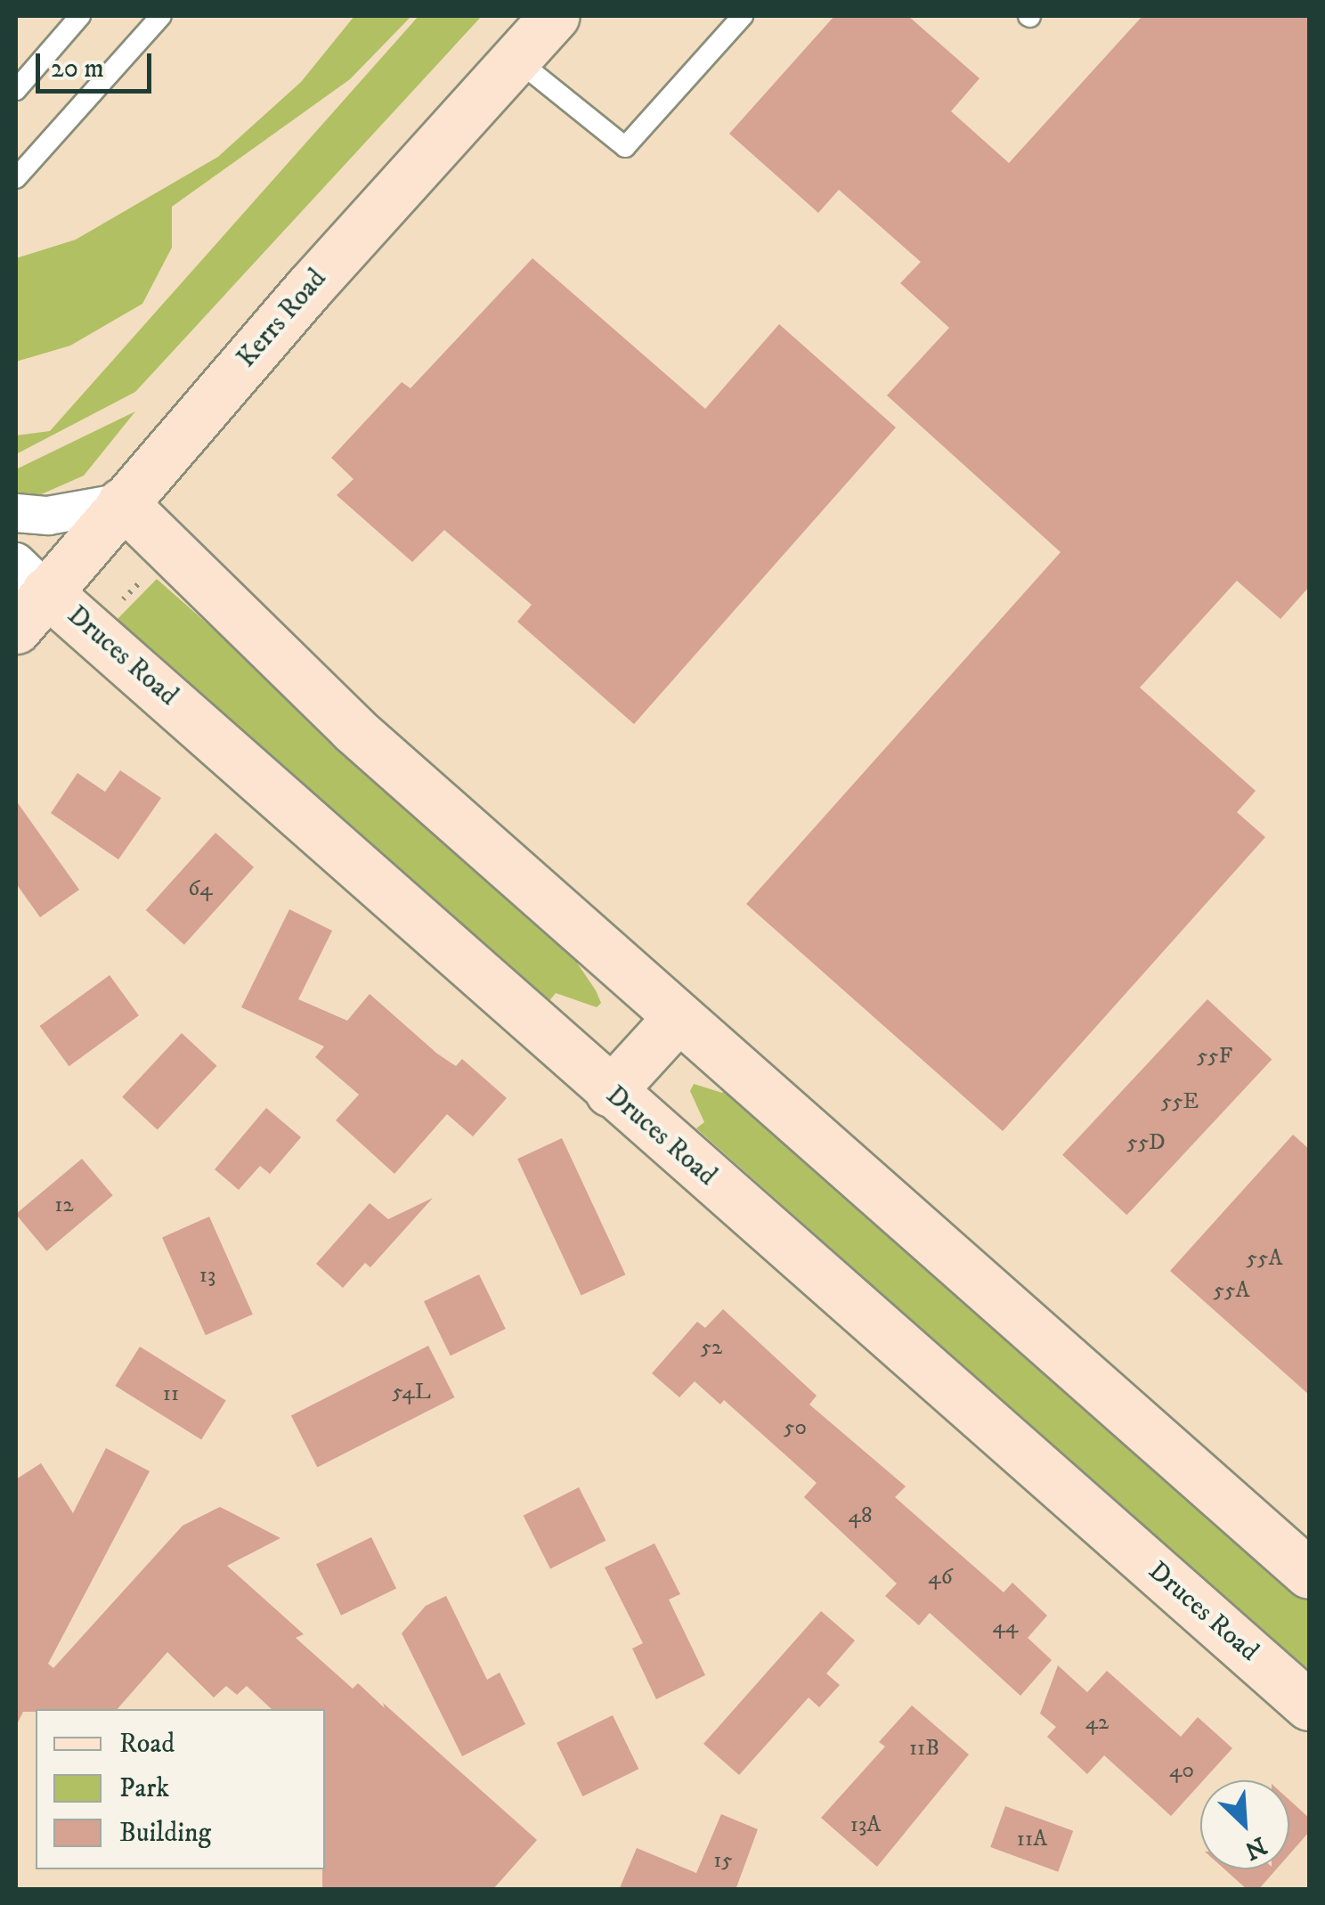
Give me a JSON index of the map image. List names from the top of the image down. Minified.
{"streets":{"main road":["Kerrs Road","Druces Road"]},"crossings":[["Kerrs Road","Druces Road"]],"house_numbers":["64","55F","55E","55D","12","55A","13","55A","52","54L","11","50","48","46","44","42","11B","40","13A","11A","15"],"legend":["Road","Park","Building"],"scale_bar":"20 m","north":"bottom right"}
